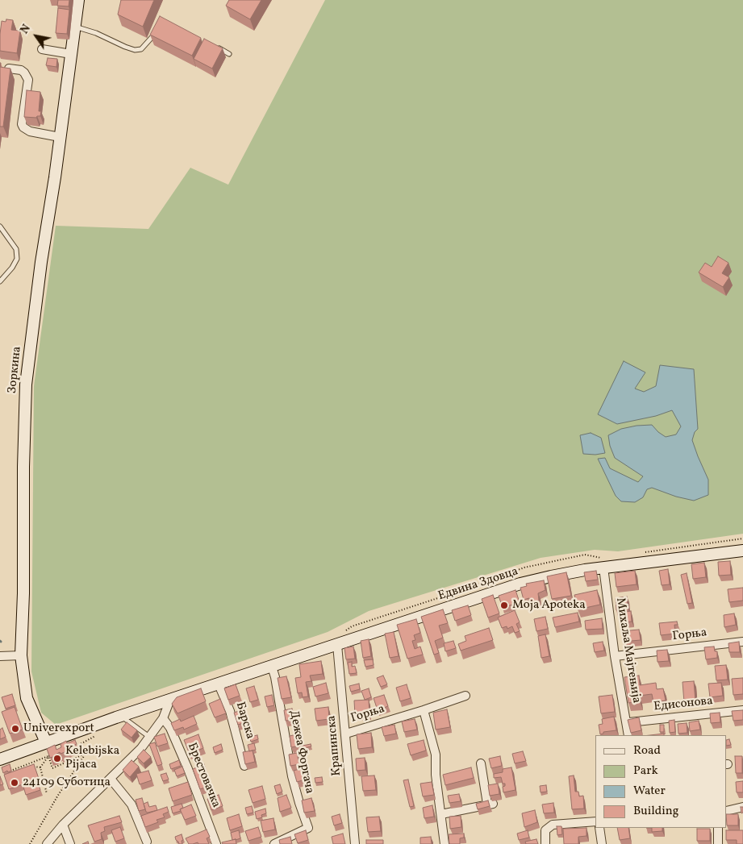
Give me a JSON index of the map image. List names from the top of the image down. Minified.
{"streets":{"main road":["Зоркина","Едвина Здовца"],"street":["Горња","Михаља Мајтењија","Едисонова","Барска","Крапинска","Дежеа Форгача","Брестовачка"]},"crossings":[["Зоркина","Едвина Здовца"],["Едвина Здовца","Михаља Мајтењија"],["Едвина Здовца","Барска"],["Едвина Здовца","Крапинска"],["Едвина Здовца","Дежеа Форгача"],["Горња","Михаља Мајтењија"],["Горња","Крапинска"],["Михаља Мајтењија","Едисонова"]],"places":["Moja Apoteka","Univerexport","Kelebijska Pijaca","24109 Суботица"],"legend":["Road","Park","Water","Building"],"north":"top left"}
